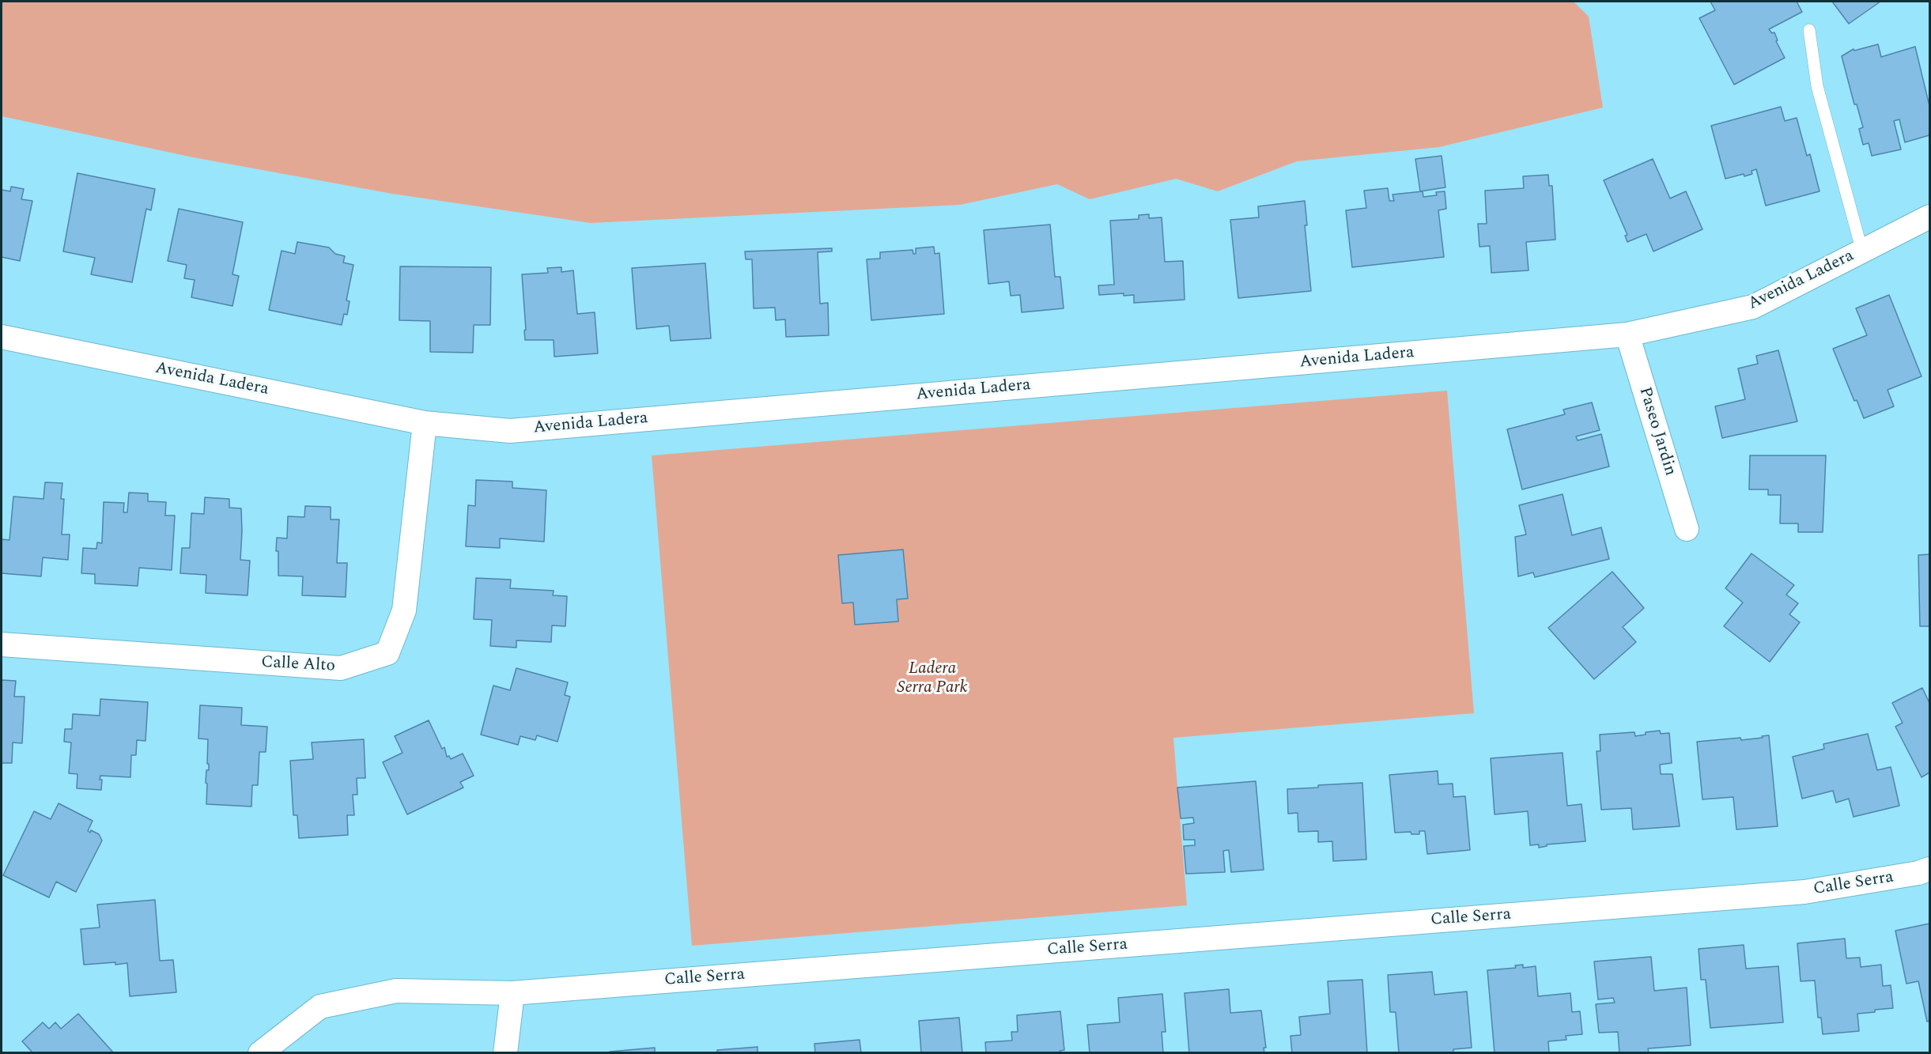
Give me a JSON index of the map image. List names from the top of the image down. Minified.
{"streets":{"street":["Avenida Ladera","Paseo Jardin","Calle Alto","Calle Serra"]},"crossings":[["Avenida Ladera","Paseo Jardin"],["Avenida Ladera","Calle Alto"]],"parks":["Ladera Serra Park"]}
